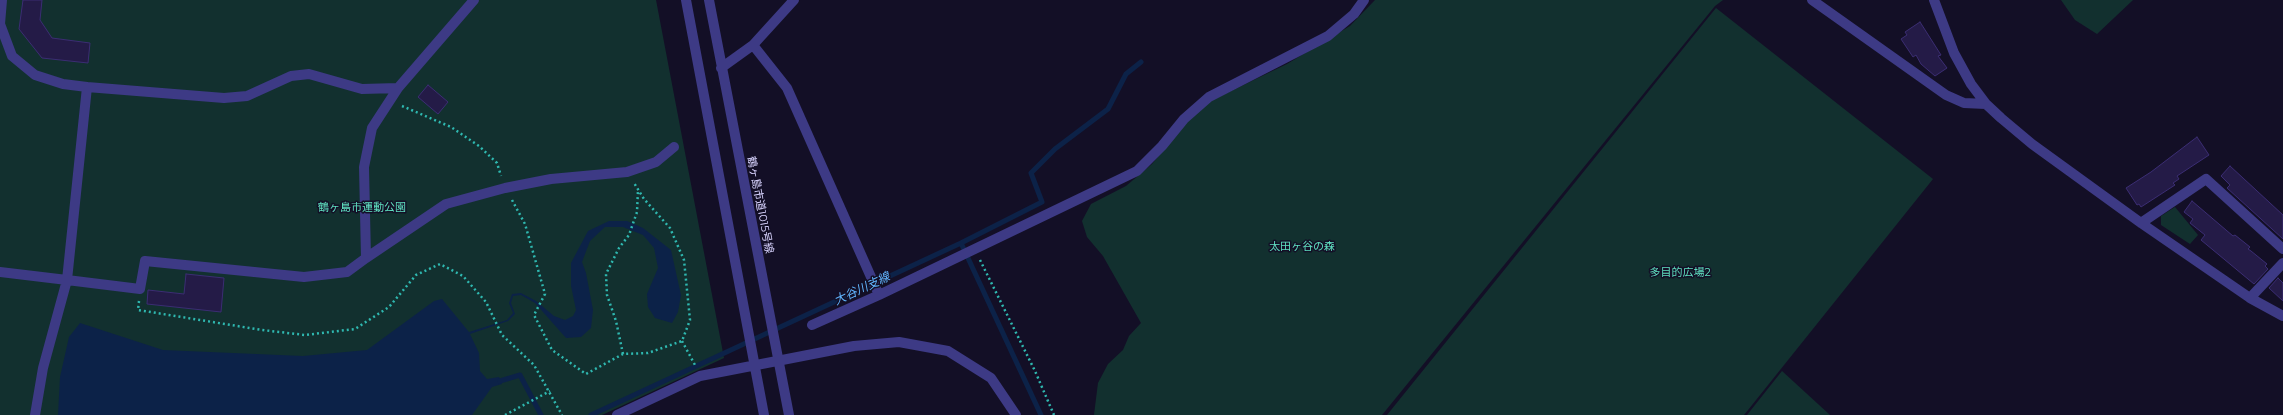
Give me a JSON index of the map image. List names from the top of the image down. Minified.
{"streets":{"street":["鶴ヶ島市道1015号線"]},"water":["大谷川支線"],"parks":["鶴ヶ島市運動公園","太田ヶ谷の森","多目的広場2"]}
